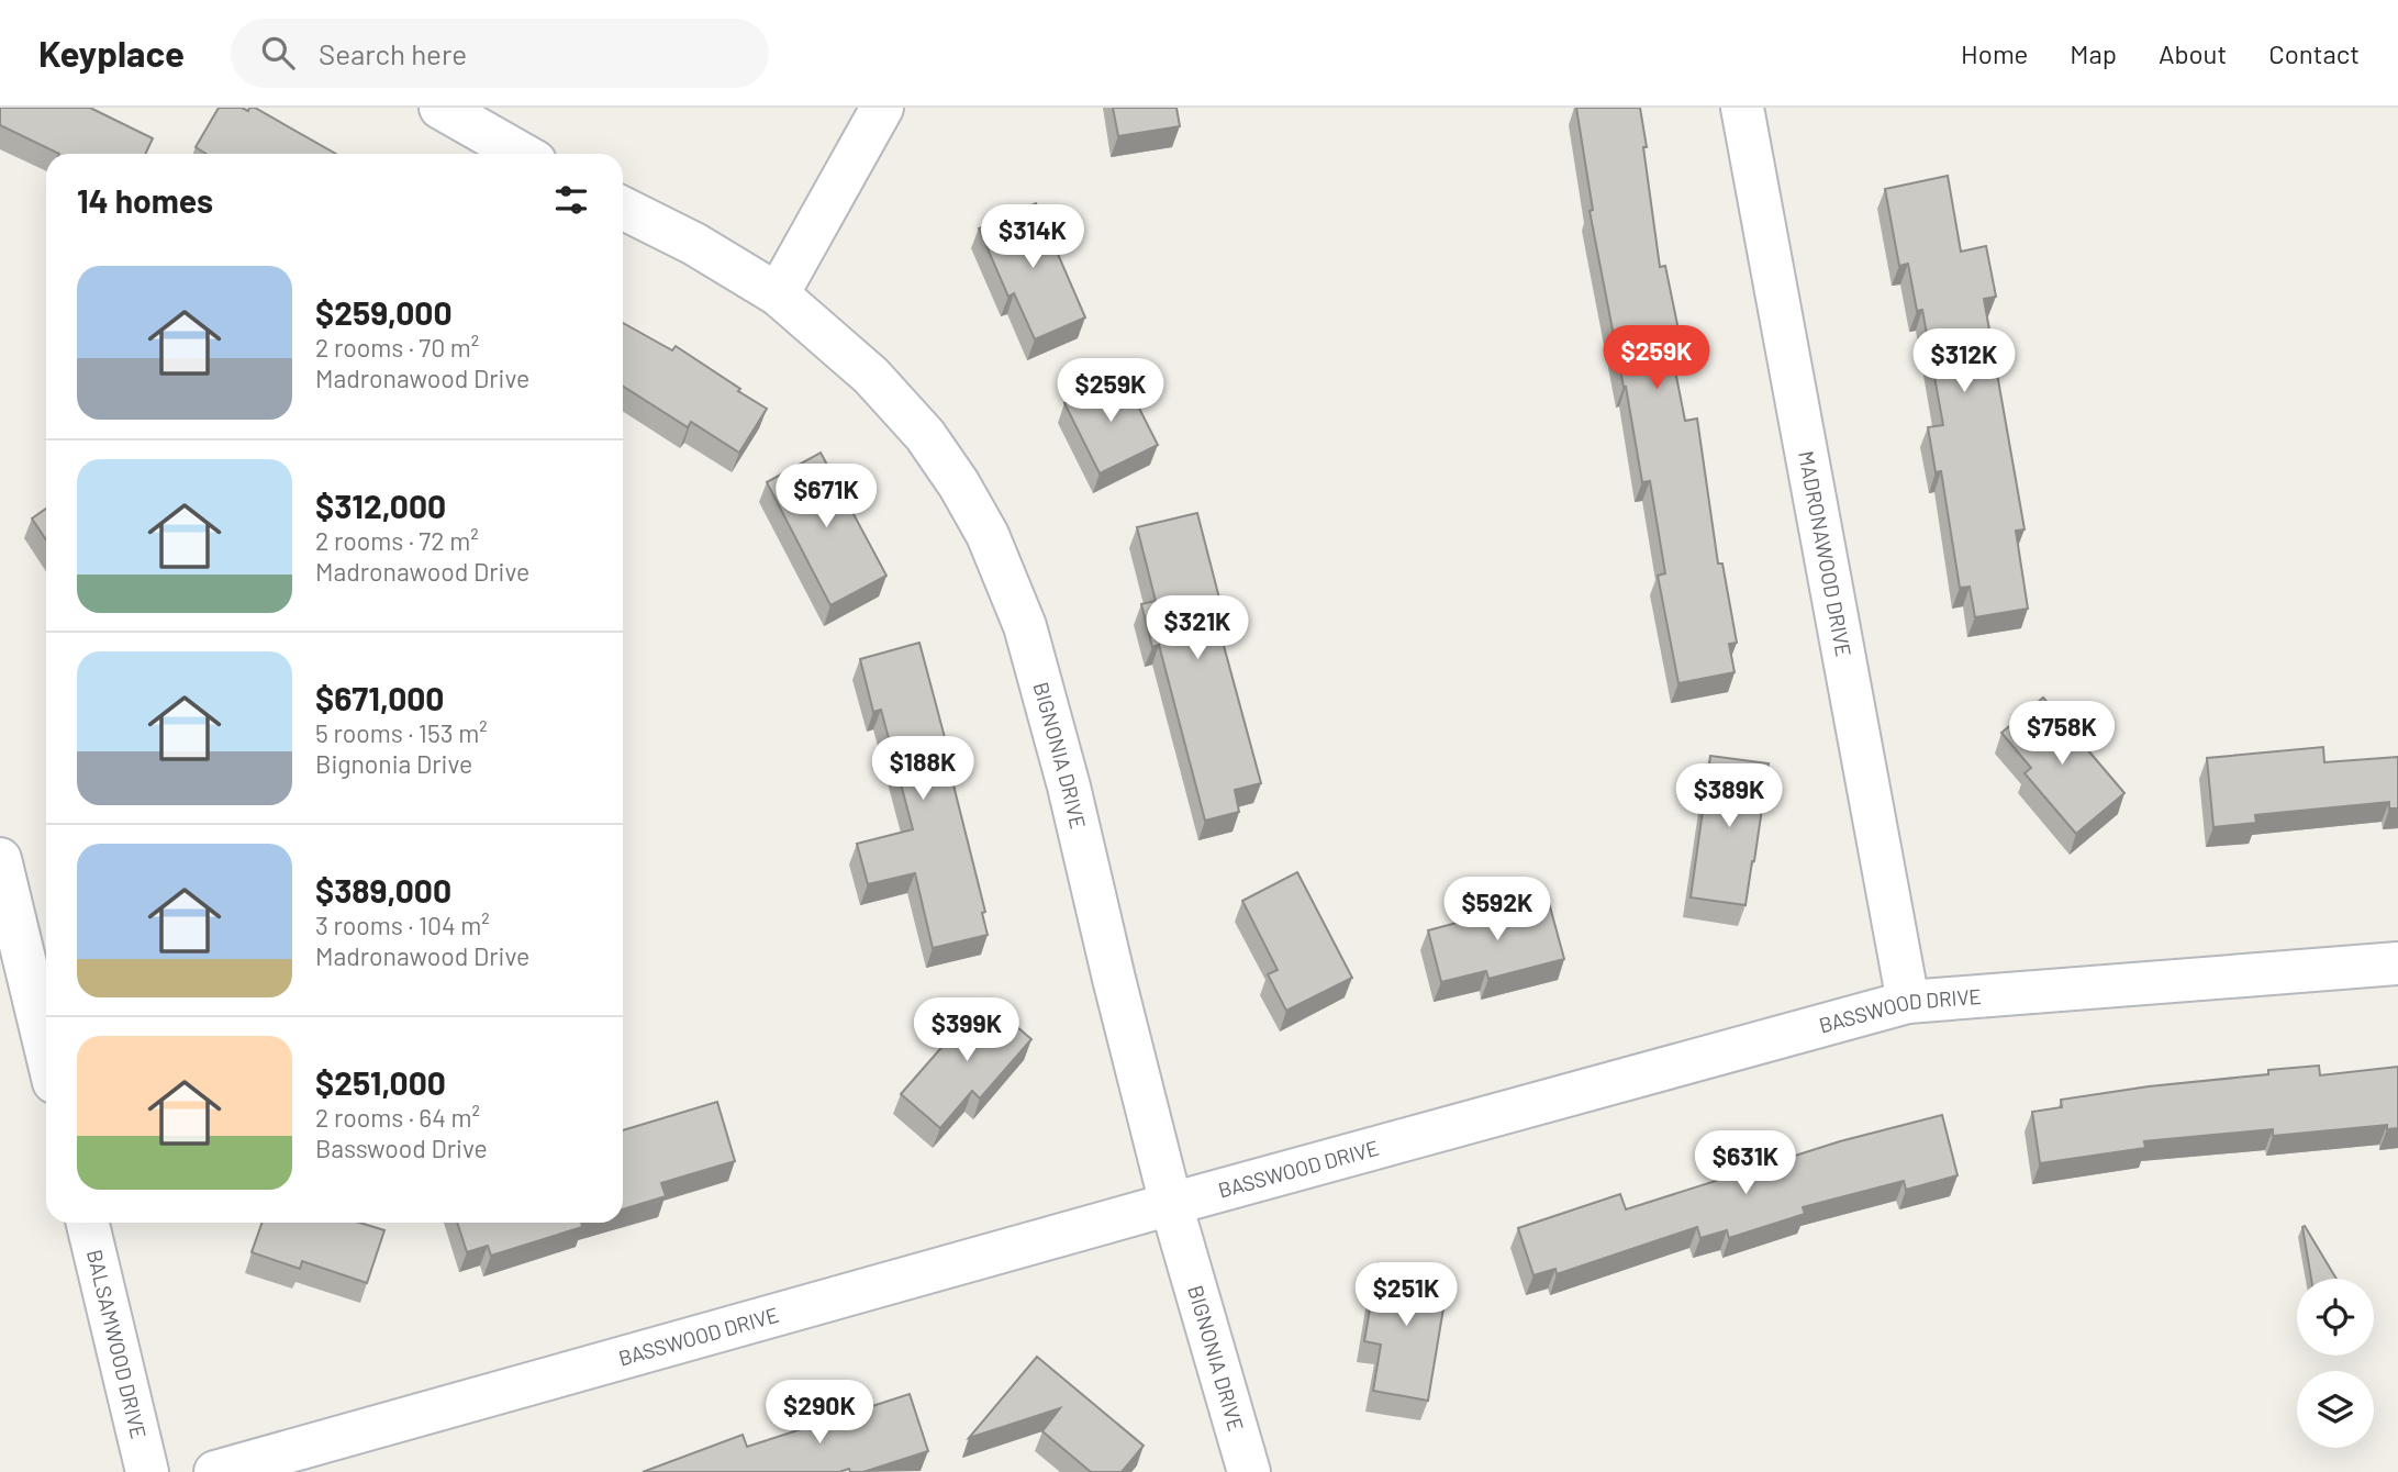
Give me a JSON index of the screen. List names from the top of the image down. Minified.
{"streets":{"street":["MADRONAWOOD DRIVE","BIGNONIA DRIVE","BASSWOOD DRIVE","BALSAMWOOD DRIVE"]},"crossings":[["MADRONAWOOD DRIVE","BASSWOOD DRIVE"],["BIGNONIA DRIVE","BASSWOOD DRIVE"]],"page":{"header":"Keyplace","search":"Search here","nav":["Home","Map","About","Contact"],"heading":"14 homes","price":["$314K","$259K","$312K","$259K","$671K","$321K","$758K","$188K","$389K","$592K","$399K","$631K","$251K","$290K"],"list":[{"name":"$259,000","note":"2 rooms · 70 m² · Madronawood Drive"},{"name":"$312,000","note":"2 rooms · 72 m² · Madronawood Drive"},{"name":"$671,000","note":"5 rooms · 153 m² · Bignonia Drive"},{"name":"$389,000","note":"3 rooms · 104 m² · Madronawood Drive"},{"name":"$251,000","note":"2 rooms · 64 m² · Basswood Drive"}]}}
